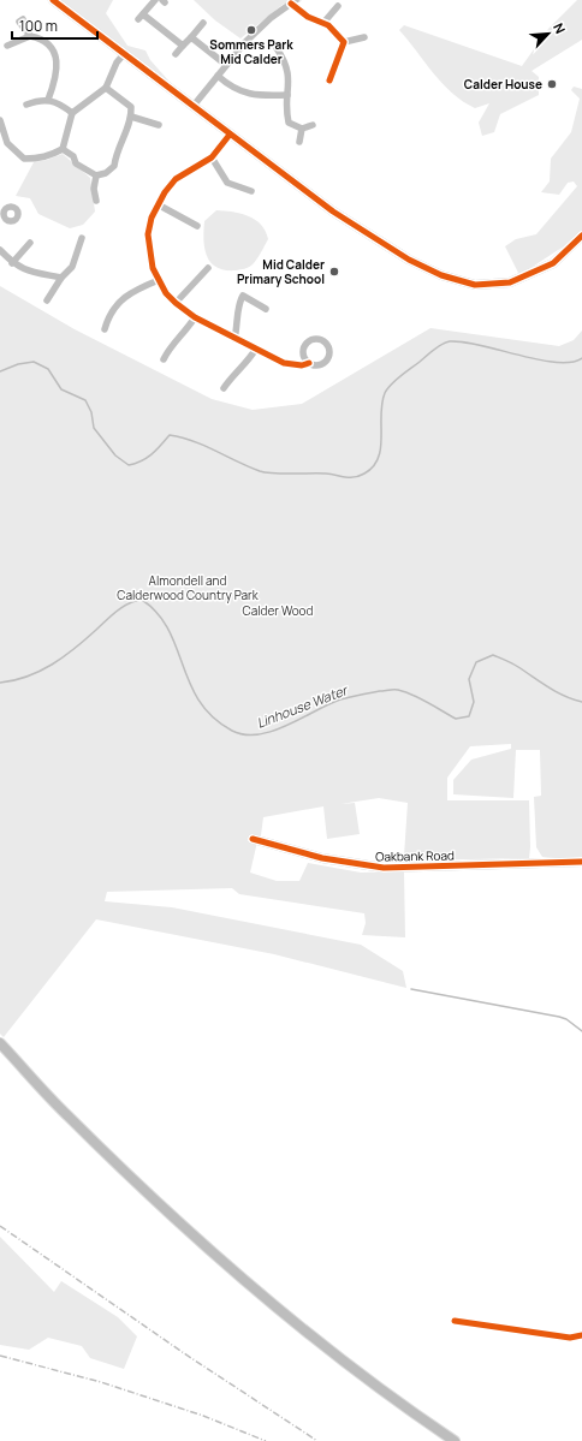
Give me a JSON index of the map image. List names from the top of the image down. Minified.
{"streets":{"street":["Oakbank Road"]},"water":["Linhouse Water"],"parks":["Almondell and Calderwood Country Park","Calder Wood"],"places":["Sommers Park Mid Calder","Calder House","Mid Calder Primary School"],"scale_bar":"100 m","north":"top right"}
